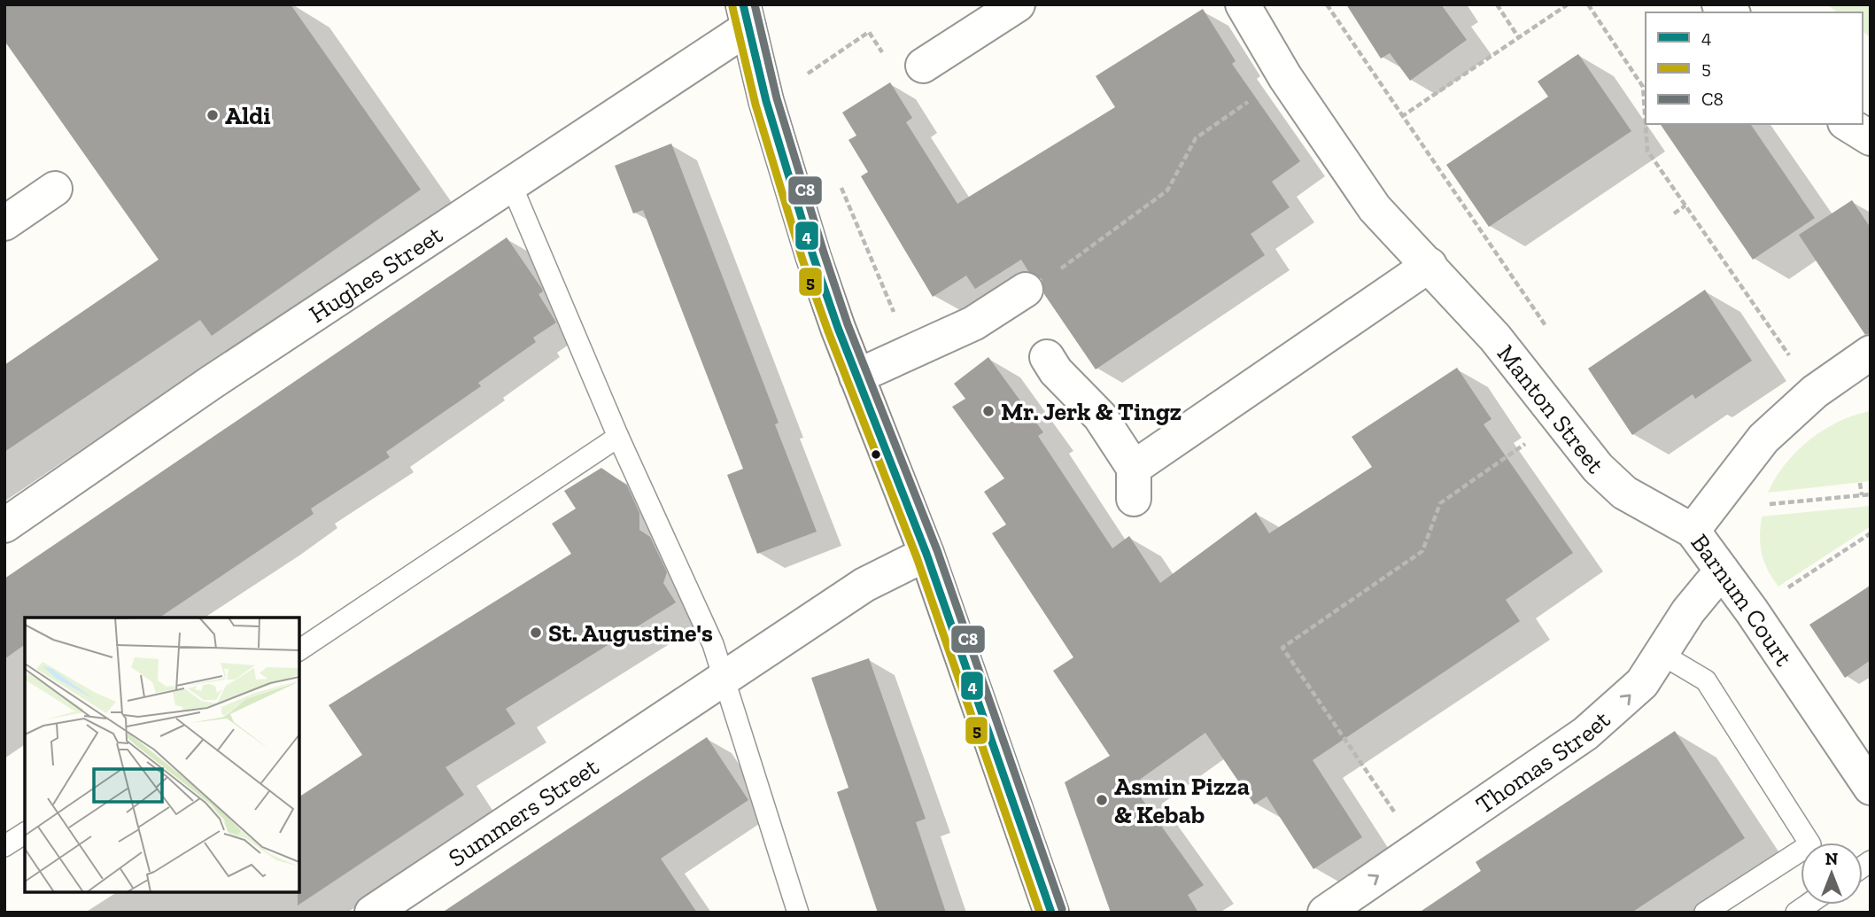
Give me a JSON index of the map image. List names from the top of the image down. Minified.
{"streets":{"street":["Hughes Street","Manton Street","Barnum Court","Thomas Street","Summers Street"]},"crossings":[["Manton Street","Barnum Court"],["Barnum Court","Thomas Street"]],"one_way":["Thomas Street"],"places":["Aldi","Mr. Jerk & Tingz","St. Augustine's","Asmin Pizza & Kebab"],"lines":["transit line 4","transit line C8","transit line 5"],"legend":["4","5","C8"],"north":"top"}
